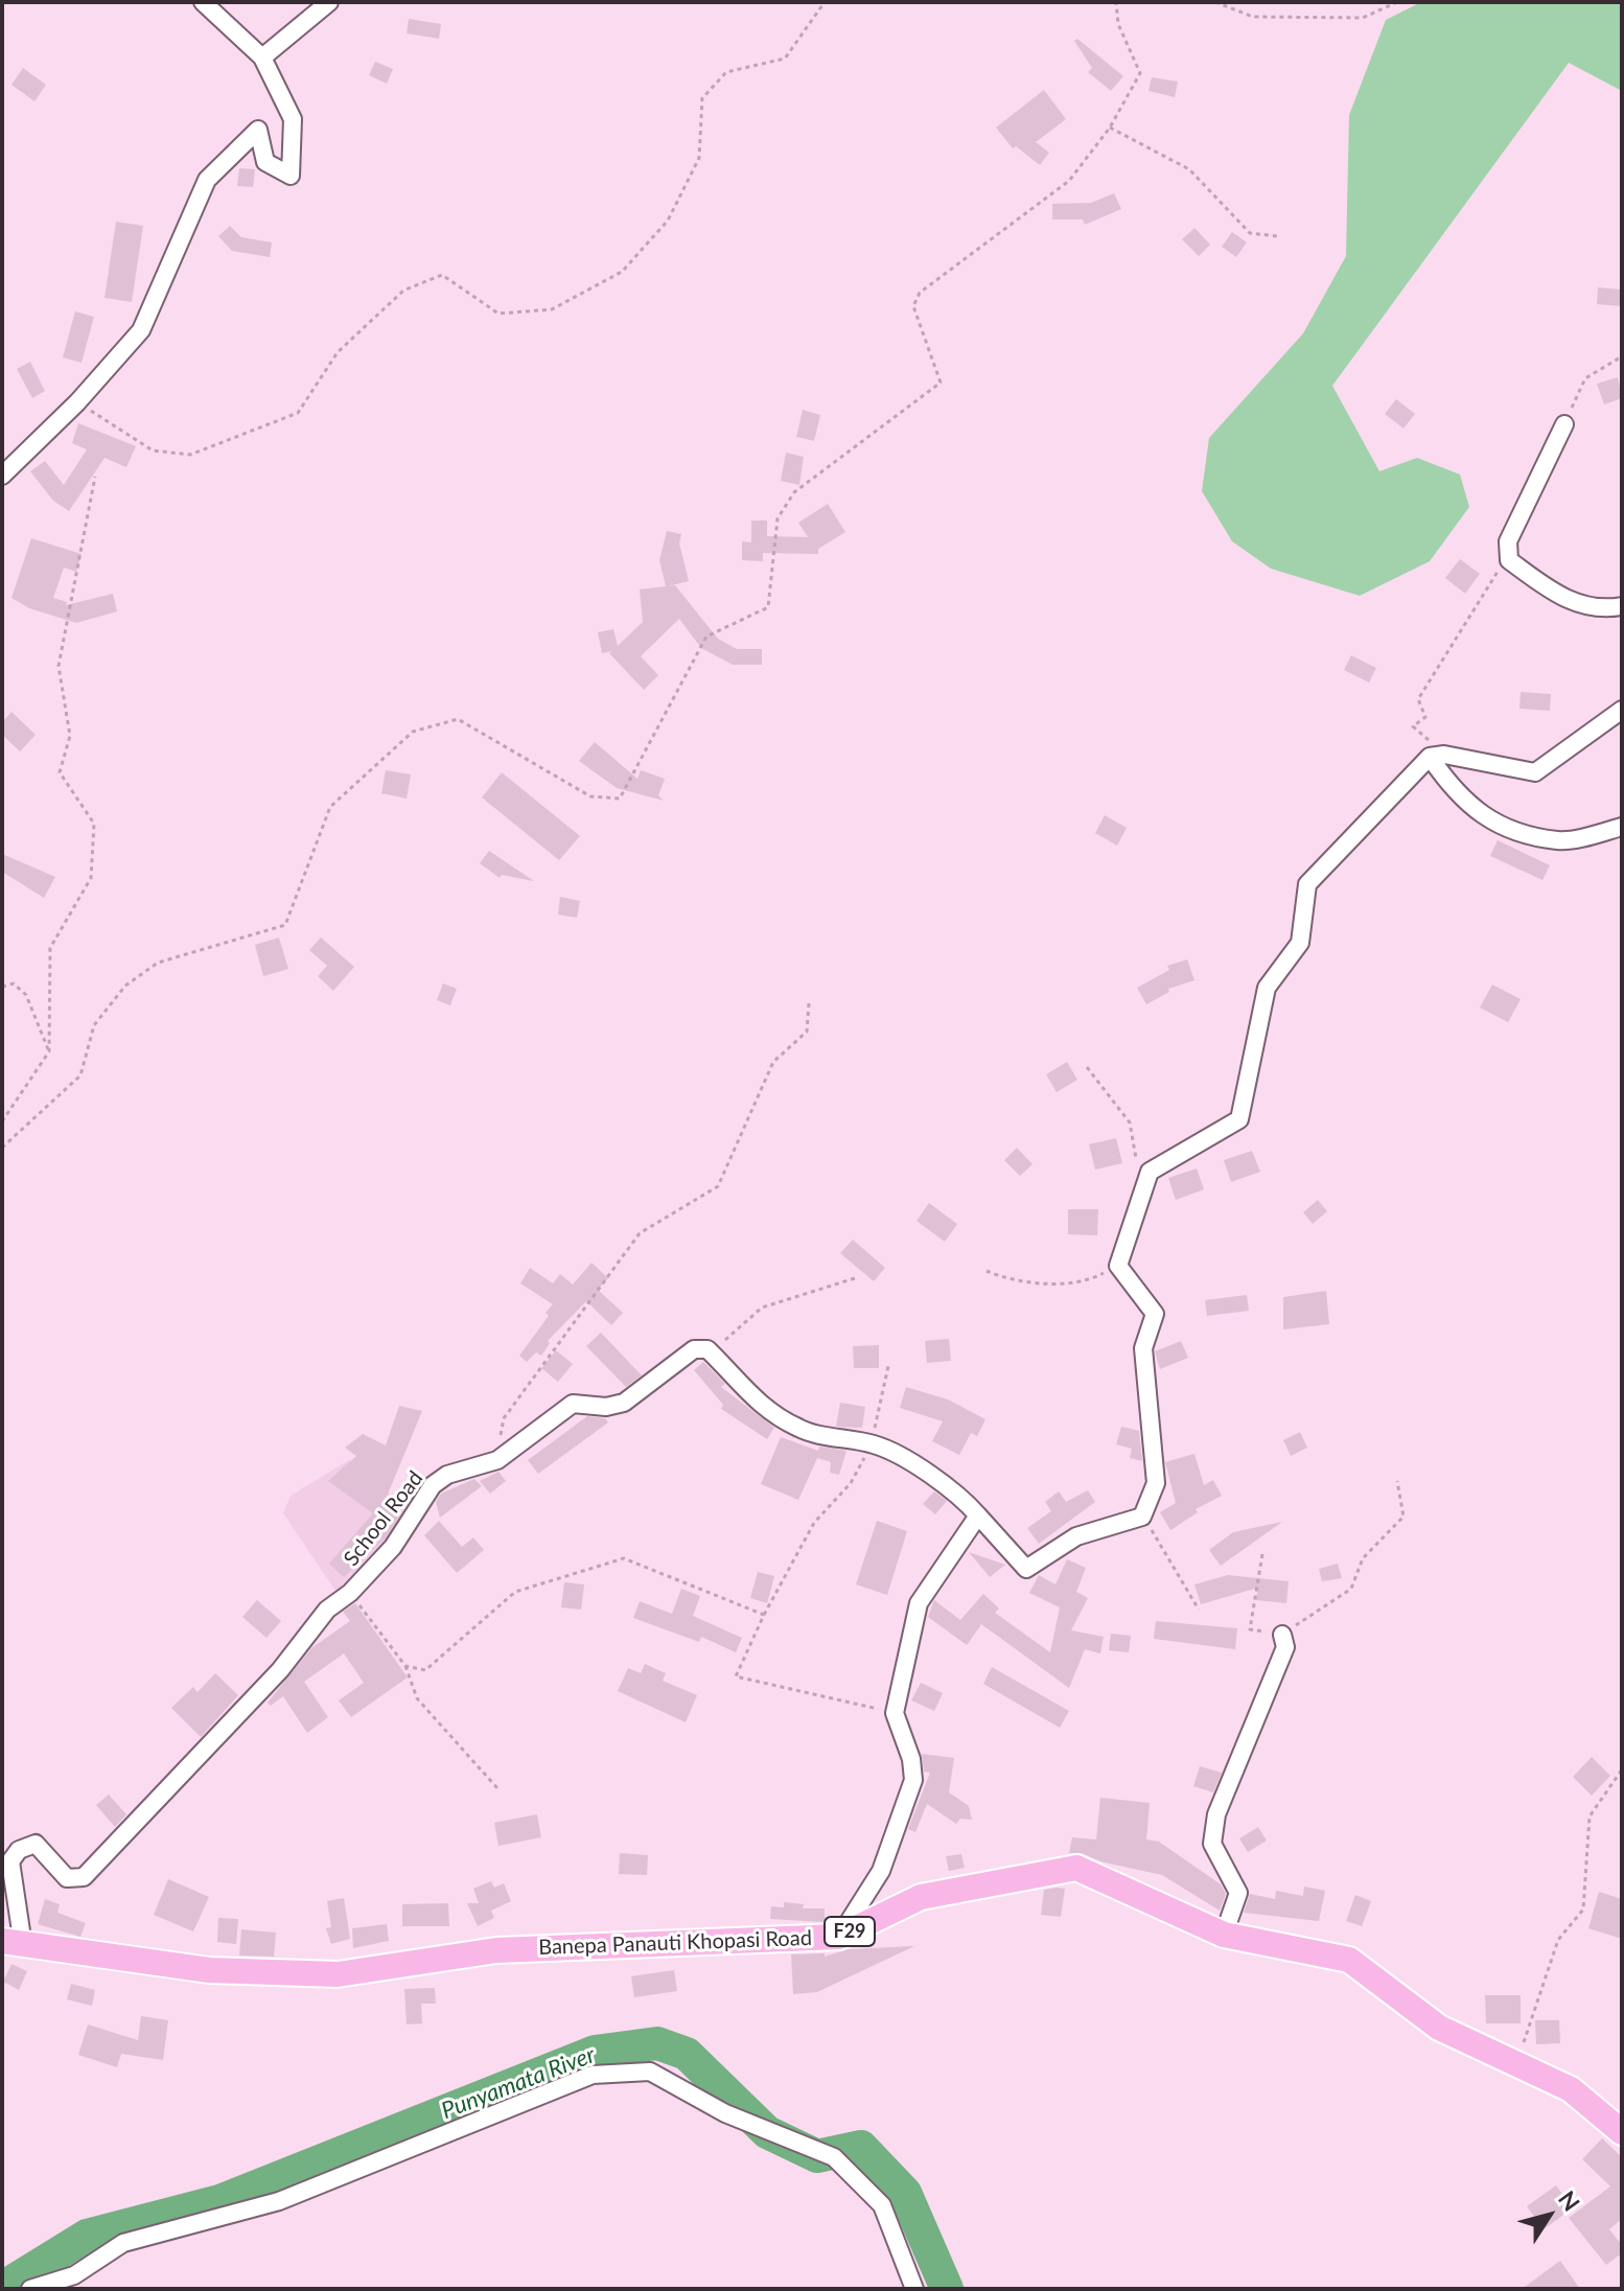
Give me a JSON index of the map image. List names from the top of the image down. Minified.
{"streets":{"main road":["F29","Banepa Panauti Khopasi Road"],"street":["School Road"]},"crossings":[["School Road","Banepa Panauti Khopasi Road"]],"water":["Punyamata River"],"north":"top right"}
